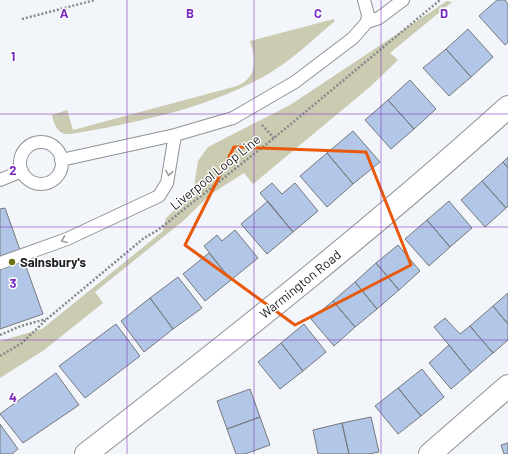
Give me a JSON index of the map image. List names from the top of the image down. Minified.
{"streets":{"street":["Warmington Road"],"path":["Liverpool Loop Line"]},"places":["Sainsbury's"],"grid":{"columns":["A","B","C","D"],"rows":["1","2","3","4"]}}
